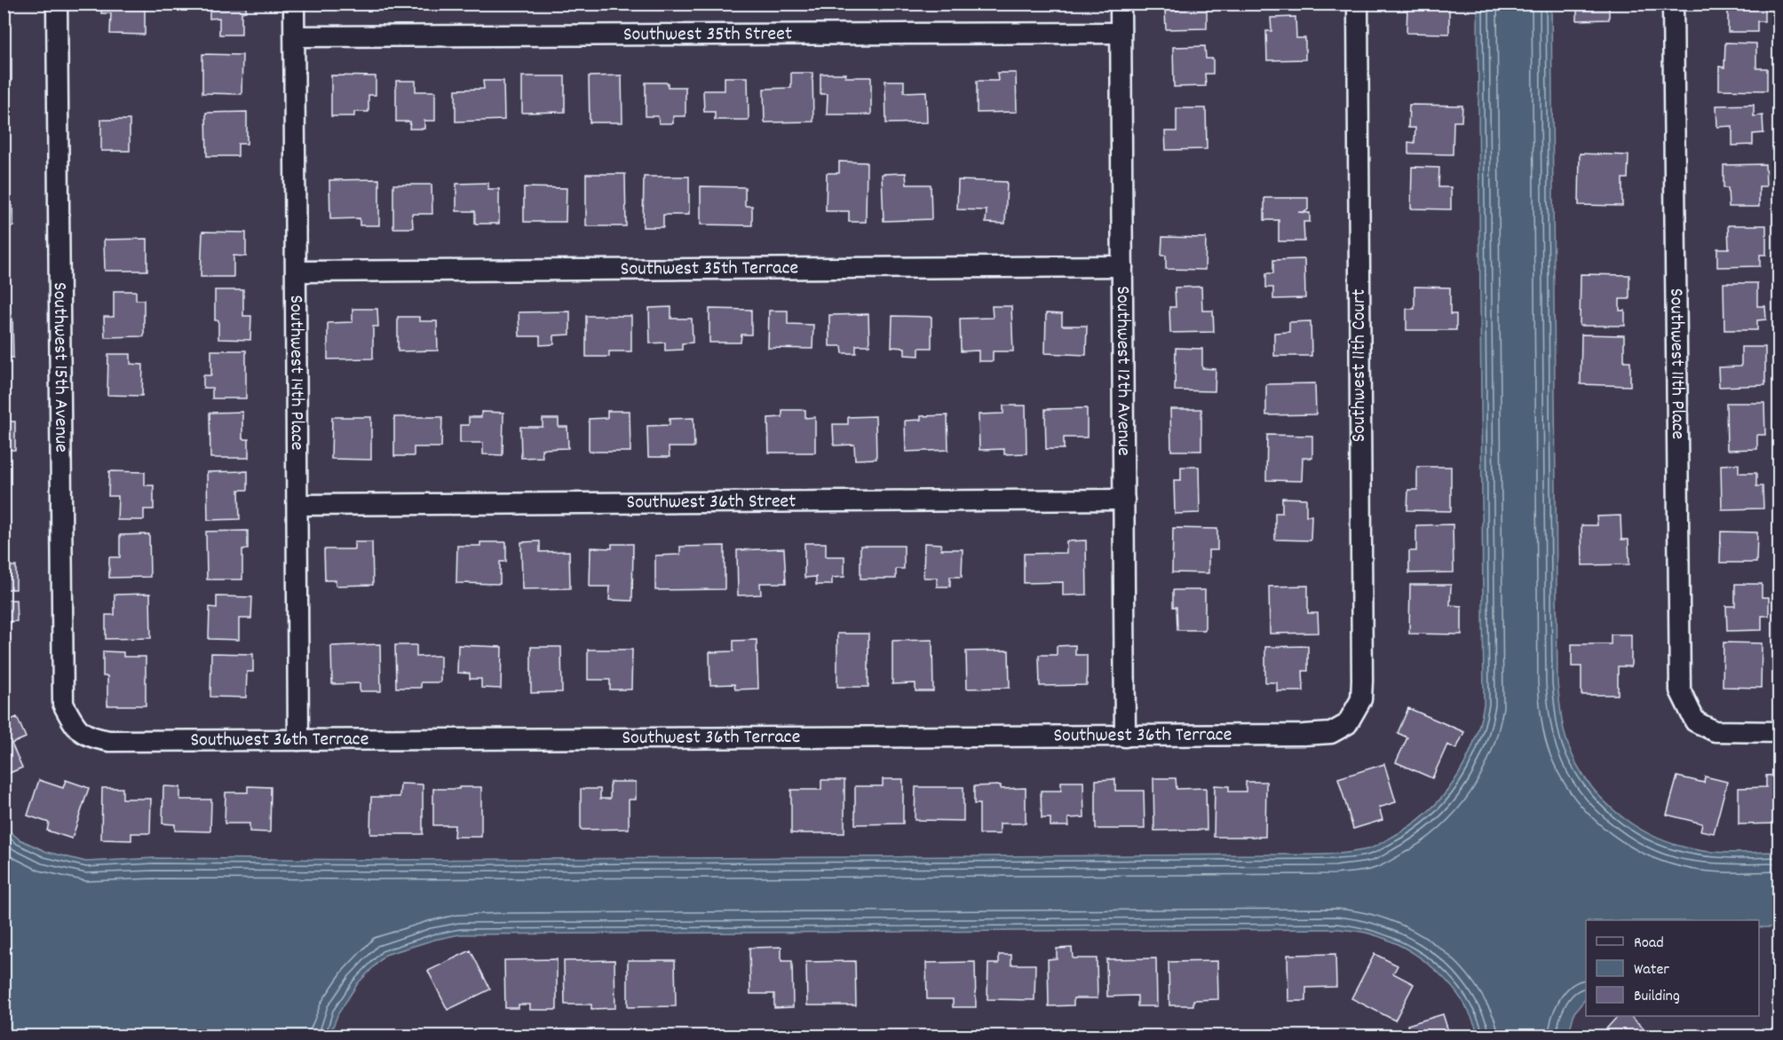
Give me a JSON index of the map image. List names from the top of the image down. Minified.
{"streets":{"street":["Southwest 35th Street","Southwest 35th Terrace","Southwest 11th Place","Southwest 11th Court","Southwest 15th Avenue","Southwest 12th Avenue","Southwest 14th Place","Southwest 36th Street","Southwest 36th Terrace"]},"crossings":[["Southwest 35th Street","Southwest 12th Avenue"],["Southwest 35th Street","Southwest 14th Place"],["Southwest 35th Terrace","Southwest 12th Avenue"],["Southwest 35th Terrace","Southwest 14th Place"],["Southwest 11th Court","Southwest 36th Terrace"],["Southwest 15th Avenue","Southwest 36th Terrace"],["Southwest 12th Avenue","Southwest 36th Street"],["Southwest 12th Avenue","Southwest 36th Terrace"],["Southwest 14th Place","Southwest 36th Street"],["Southwest 14th Place","Southwest 36th Terrace"]],"legend":["Road","Water","Building"]}
